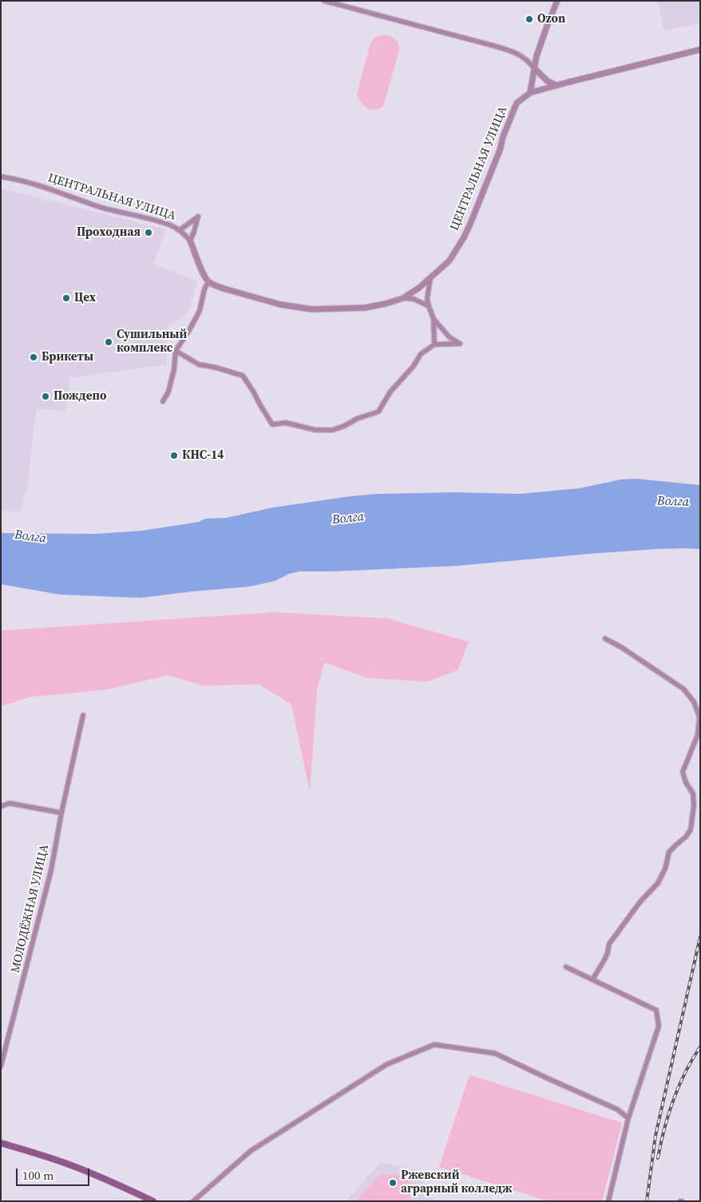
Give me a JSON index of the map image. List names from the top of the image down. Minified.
{"streets":{"street":["ЦЕНТРАЛЬНАЯ УЛИЦА","МОЛОДЁЖНАЯ УЛИЦА"]},"water":["Волга"],"places":["Ozon","Проходная","Цех","Сушильный комплекс","Брикеты","Пождепо","КНС-14","Ржевский аграрный колледж"],"scale_bar":"100 m"}
